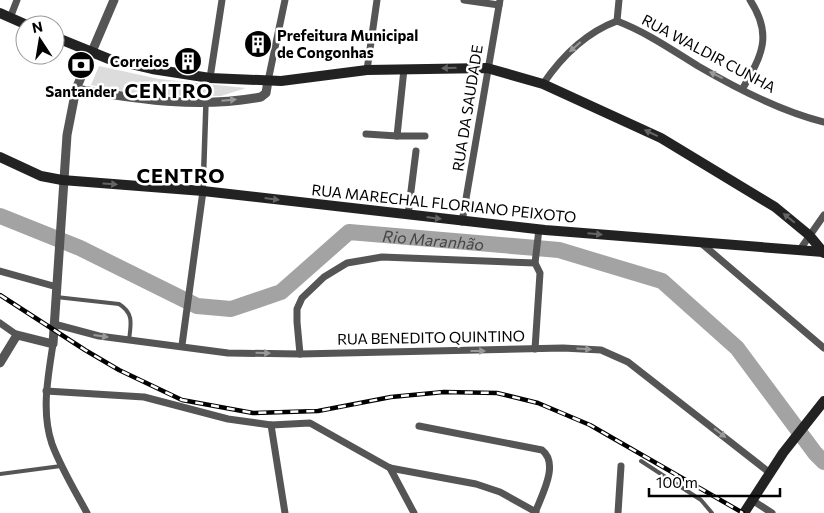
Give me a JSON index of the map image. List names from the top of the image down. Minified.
{"streets":{"main road":["RUA MARECHAL FLORIANO PEIXOTO"],"street":["RUA WALDIR CUNHA","RUA DA SAUDADE","RUA BENEDITO QUINTINO"]},"crossings":[["RUA DA SAUDADE","RUA MARECHAL FLORIANO PEIXOTO"]],"one_way":["RUA WALDIR CUNHA","RUA MARECHAL FLORIANO PEIXOTO","RUA BENEDITO QUINTINO"],"districts":["CENTRO","CENTRO"],"water":["Rio Maranhão"],"places":{"building":["Prefeitura Municipal de Congonhas","Correios"],"bank":["Santander"]},"scale_bar":"100 m","north":"top"}
